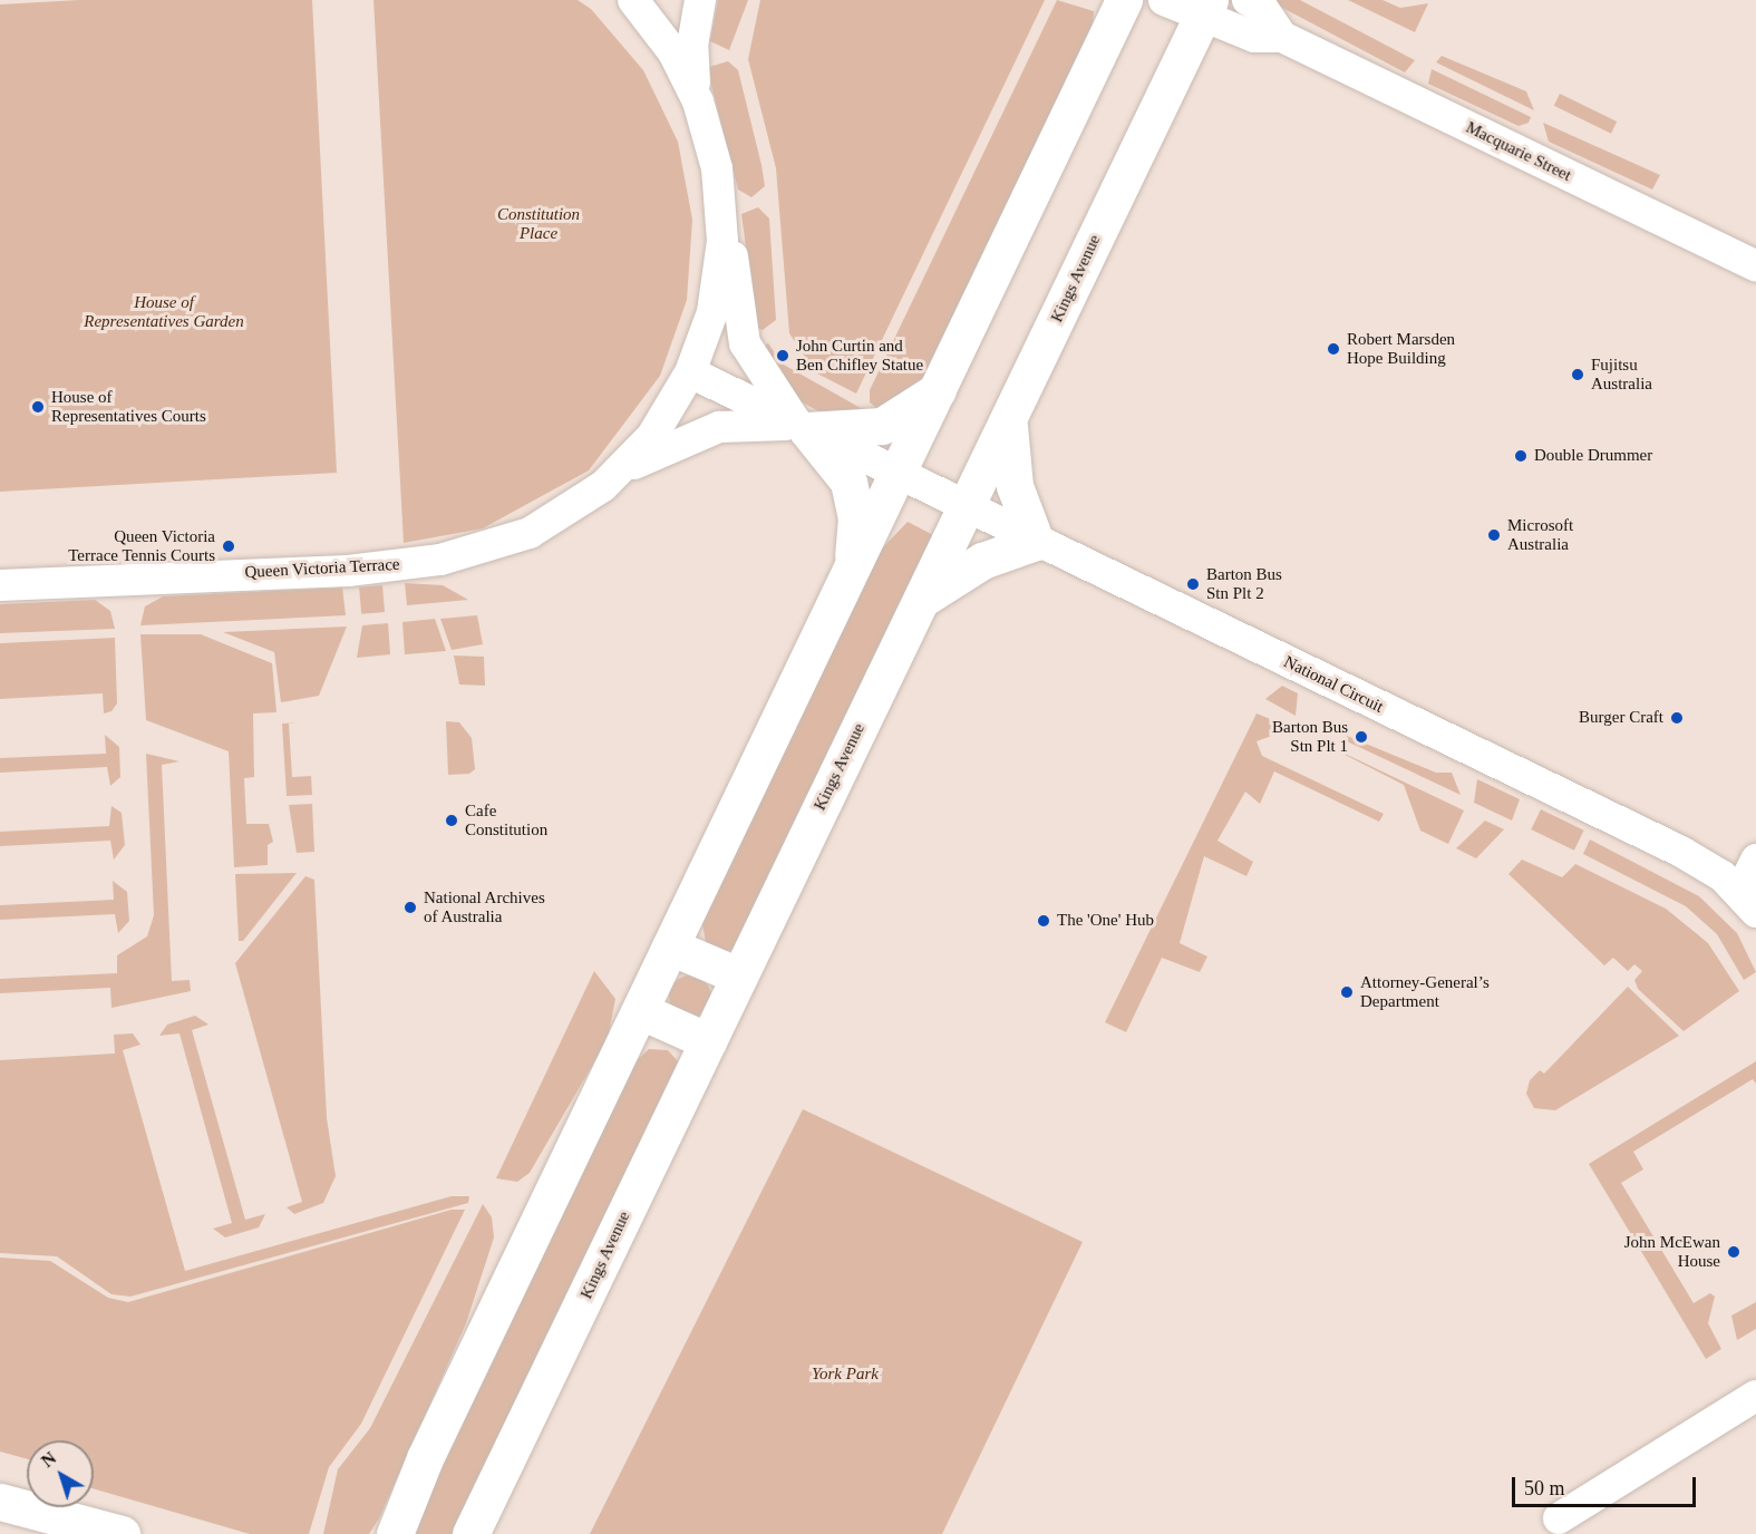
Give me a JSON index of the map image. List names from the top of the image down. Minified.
{"streets":{"main road":["Kings Avenue"],"street":["Macquarie Street","Queen Victoria Terrace","National Circuit"]},"crossings":[["Macquarie Street","Kings Avenue"],["Kings Avenue","National Circuit"],["Queen Victoria Terrace","National Circuit"]],"parks":["Constitution Place","House of Representatives Garden","York Park"],"places":["Robert Marsden Hope Building","John Curtin and Ben Chifley Statue","Fujitsu Australia","House of Representatives Courts","Double Drummer","Microsoft Australia","Queen Victoria Terrace Tennis Courts","Barton Bus Stn Plt 2","Burger Craft","Barton Bus Stn Plt 1","Cafe Constitution","National Archives of Australia","The 'One' Hub","Attorney-General’s Department","John McEwan House"],"scale_bar":"50 m","north":"top left"}
